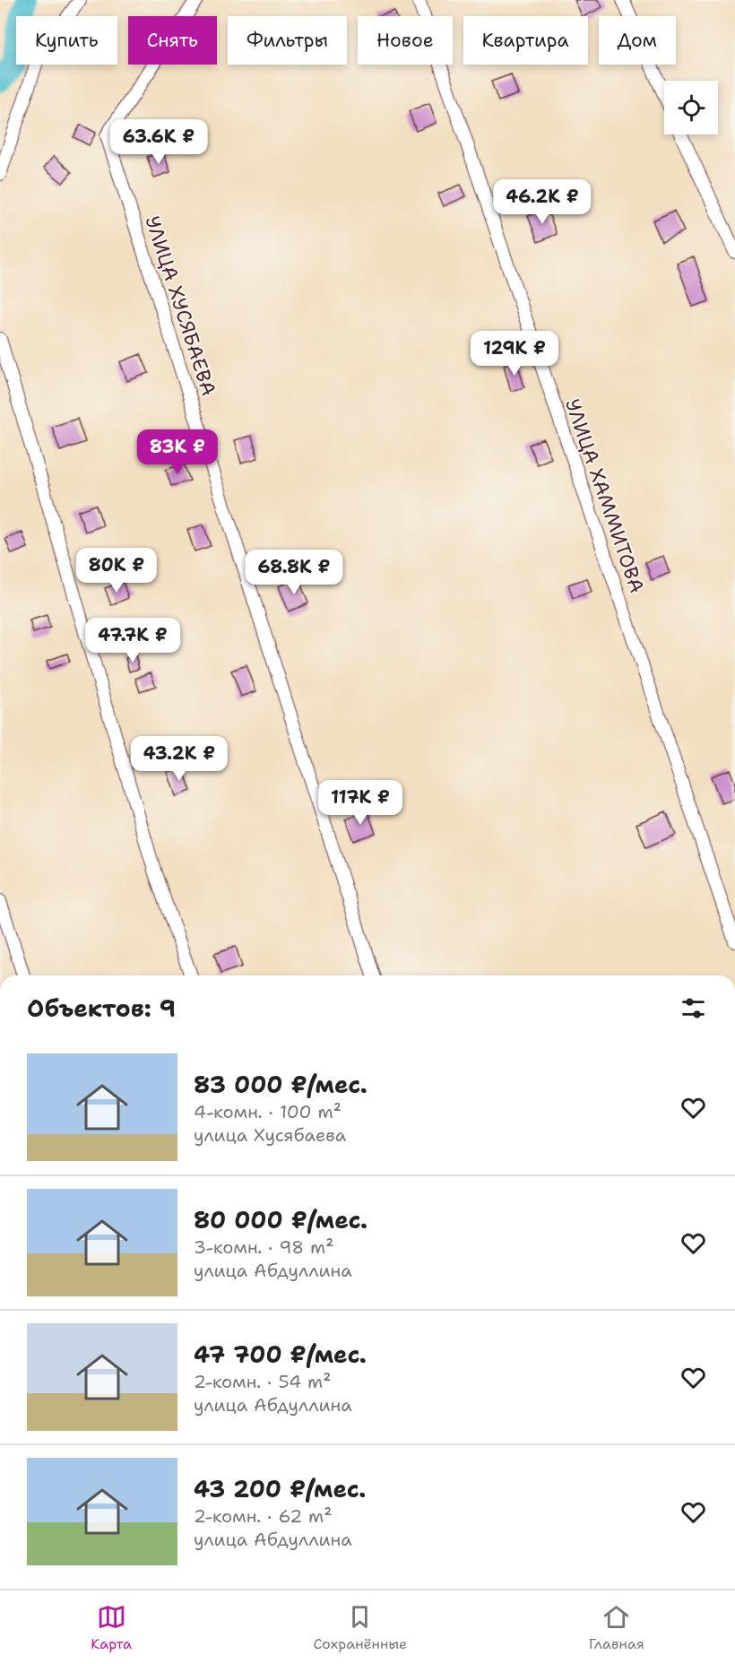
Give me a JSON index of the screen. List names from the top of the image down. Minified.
{"streets":{"street":["УЛИЦА ХУСЯБАЕВА","УЛИЦА ХАММИТОВА"]},"page":{"chip":["Купить","Снять","Фильтры","Новое","Квартира","Дом"],"price":["63.6K ₽","46.2K ₽","129K ₽","83K ₽","80K ₽","68.8K ₽","47.7K ₽","43.2K ₽","117K ₽"],"heading":"Объектов: 9","list":[{"name":"83 000 ₽/мес.","note":"4-комн. · 100 m² · улица Хусябаева"},{"name":"80 000 ₽/мес.","note":"3-комн. · 98 m² · улица Абдуллина"},{"name":"47 700 ₽/мес.","note":"2-комн. · 54 m² · улица Абдуллина"},{"name":"43 200 ₽/мес.","note":"2-комн. · 62 m² · улица Абдуллина"}],"tabs":["Карта","Сохранённые","Главная"]}}
